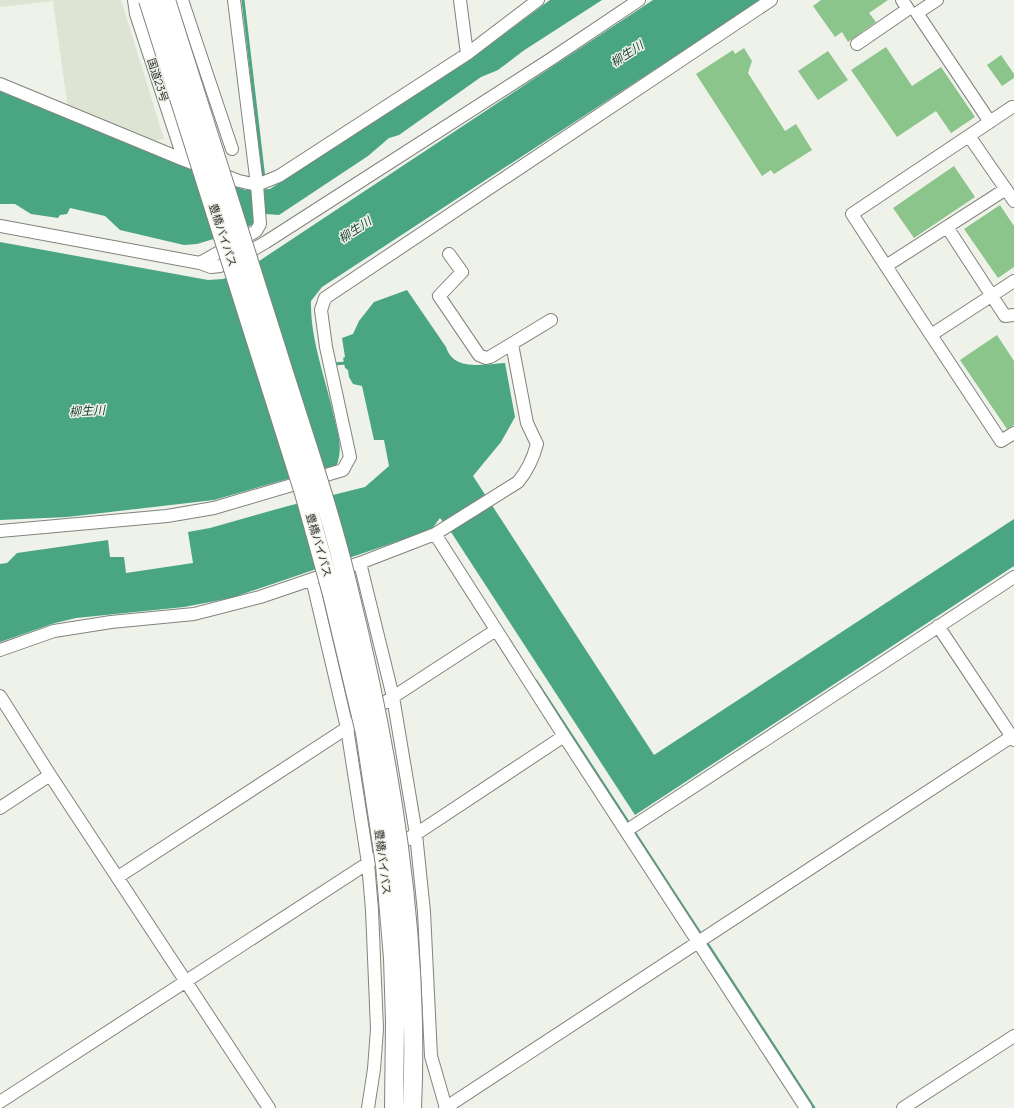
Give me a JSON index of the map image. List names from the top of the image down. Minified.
{"streets":{"highway":["豊橋バイパス"],"street":["国道23号"]},"water":["柳生川"]}
